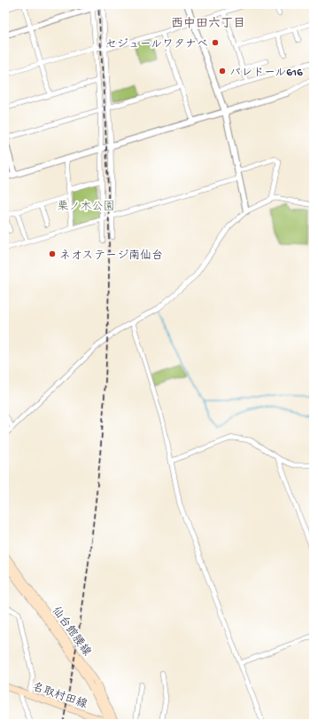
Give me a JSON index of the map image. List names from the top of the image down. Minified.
{"streets":{"main road":["仙台館腰線","名取村田線"]},"crossings":[["仙台館腰線","名取村田線"]],"districts":["西中田六丁目"],"parks":["栗ノ木公園"],"places":["セジュールワタナベ","パレドール616","ネオステージ南仙台"]}
